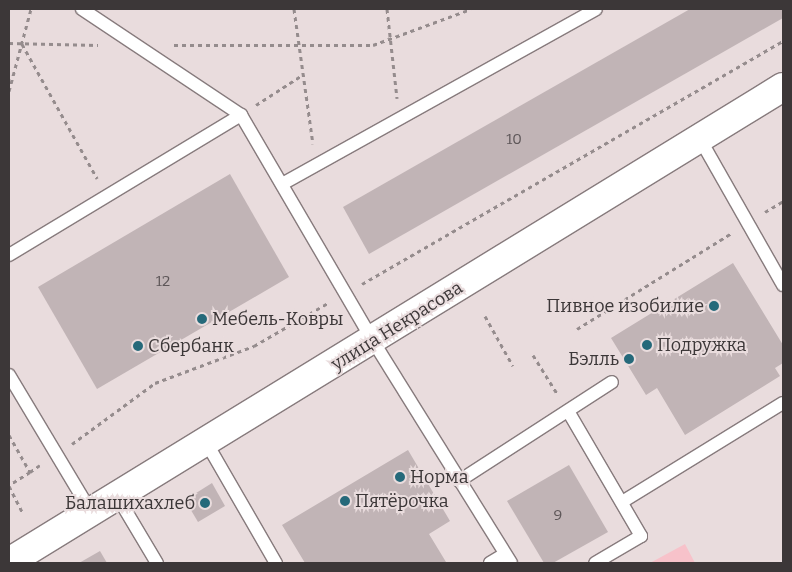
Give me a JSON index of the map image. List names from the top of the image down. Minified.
{"streets":{"street":["улица Некрасова"]},"places":["Пивное изобилие","Мебель-Ковры","Подружка","Сбербанк","Бэлль","Норма","Пятёрочка","Балашихахлеб"],"house_numbers":["10","12","9"]}
